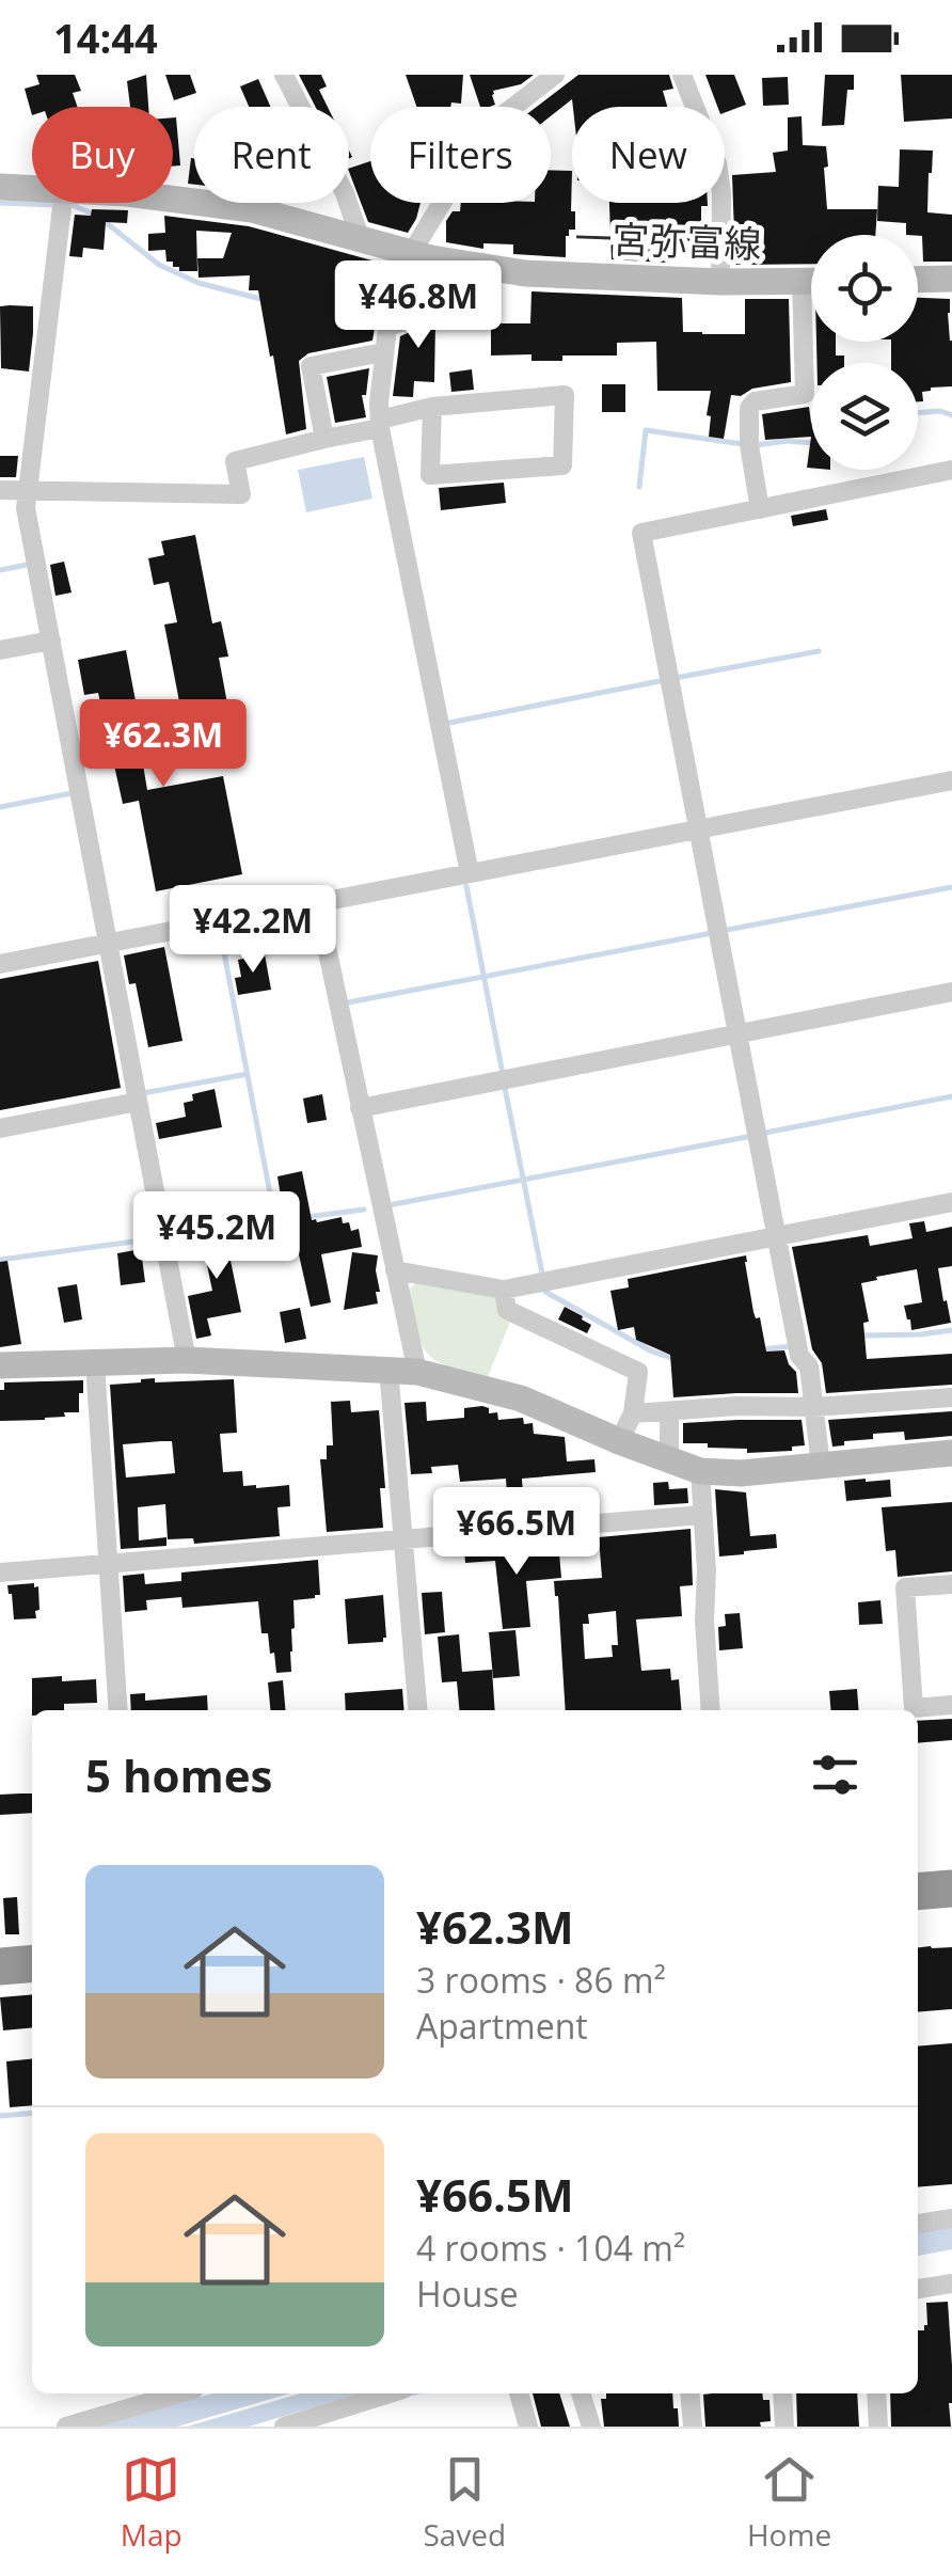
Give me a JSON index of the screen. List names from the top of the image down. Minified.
{"streets":{"street":["一宮弥富線"]},"page":{"status":"14:44","chip":["Buy","Rent","Filters","New"],"price":["¥46.8M","¥62.3M","¥42.2M","¥45.2M","¥66.5M"],"heading":"5 homes","list":[{"name":"¥62.3M","note":"3 rooms · 86 m² · Apartment"},{"name":"¥66.5M","note":"4 rooms · 104 m² · House"}],"tabs":["Map","Saved","Home"]}}
